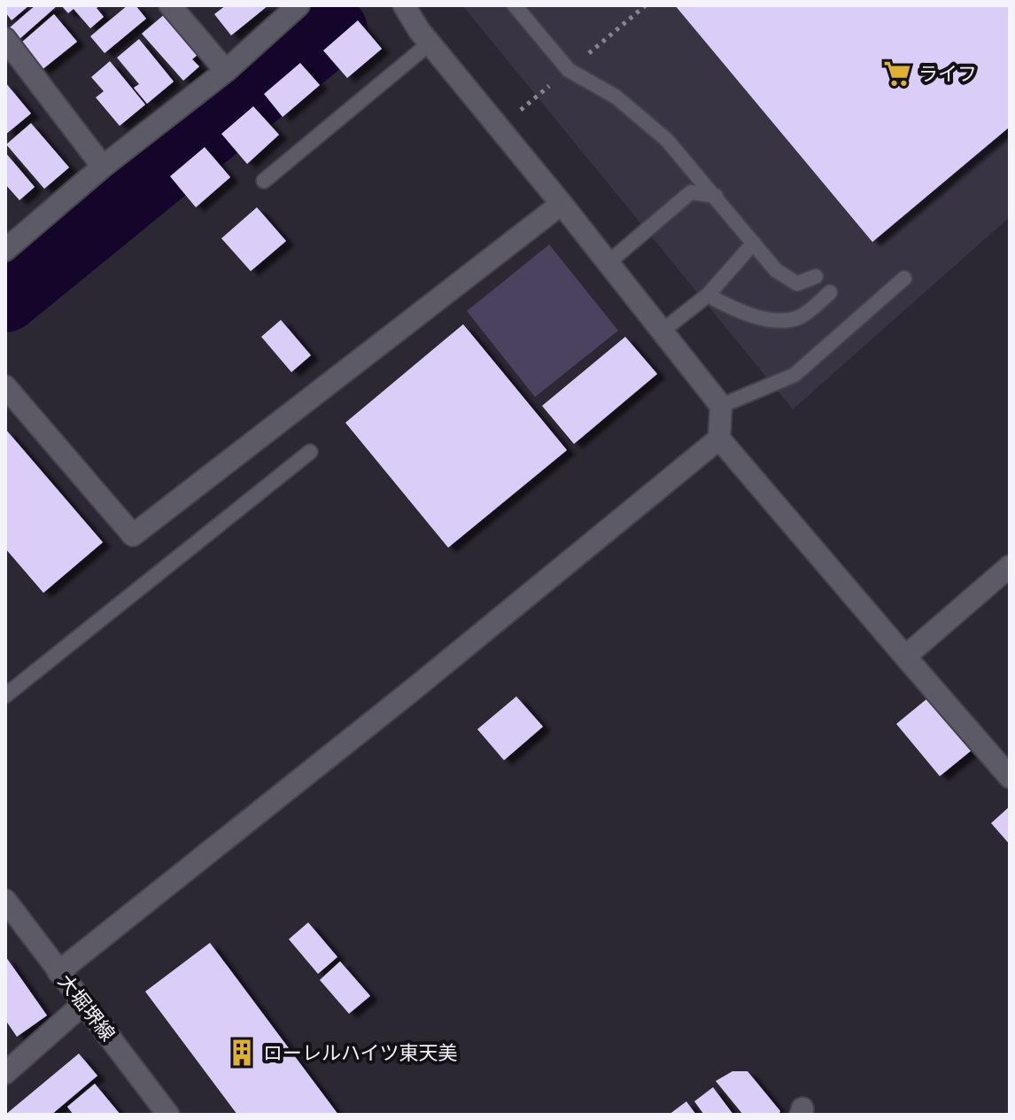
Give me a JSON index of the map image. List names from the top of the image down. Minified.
{"streets":{"street":["大堀堺線"]},"places":{"supermarket":["ライフ"],"building":["ローレルハイツ東天美"]}}
